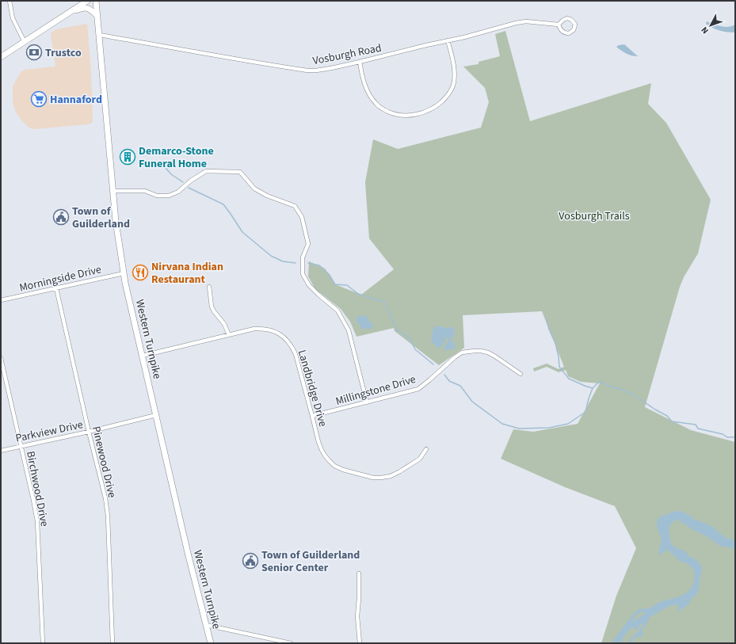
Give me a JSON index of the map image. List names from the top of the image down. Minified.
{"streets":{"main road":["Western Turnpike"],"street":["Vosburgh Road","Morningside Drive","Landbridge Drive","Millingstone Drive","Parkview Drive","Pinewood Drive","Birchwood Drive"]},"crossings":[["Vosburgh Road","Western Turnpike"],["Morningside Drive","Western Turnpike"],["Morningside Drive","Pinewood Drive"],["Western Turnpike","Landbridge Drive"],["Western Turnpike","Parkview Drive"],["Landbridge Drive","Millingstone Drive"],["Parkview Drive","Pinewood Drive"],["Parkview Drive","Birchwood Drive"]],"parks":["Vosburgh Trails"],"places":{"bank":["Trustco"],"supermarket":["Hannaford"],"building":["Demarco-Stone Funeral Home"],"public building":["Town of Guilderland","Town of Guilderland Senior Center"],"restaurant":["Nirvana Indian Restaurant"]},"north":"bottom left"}
